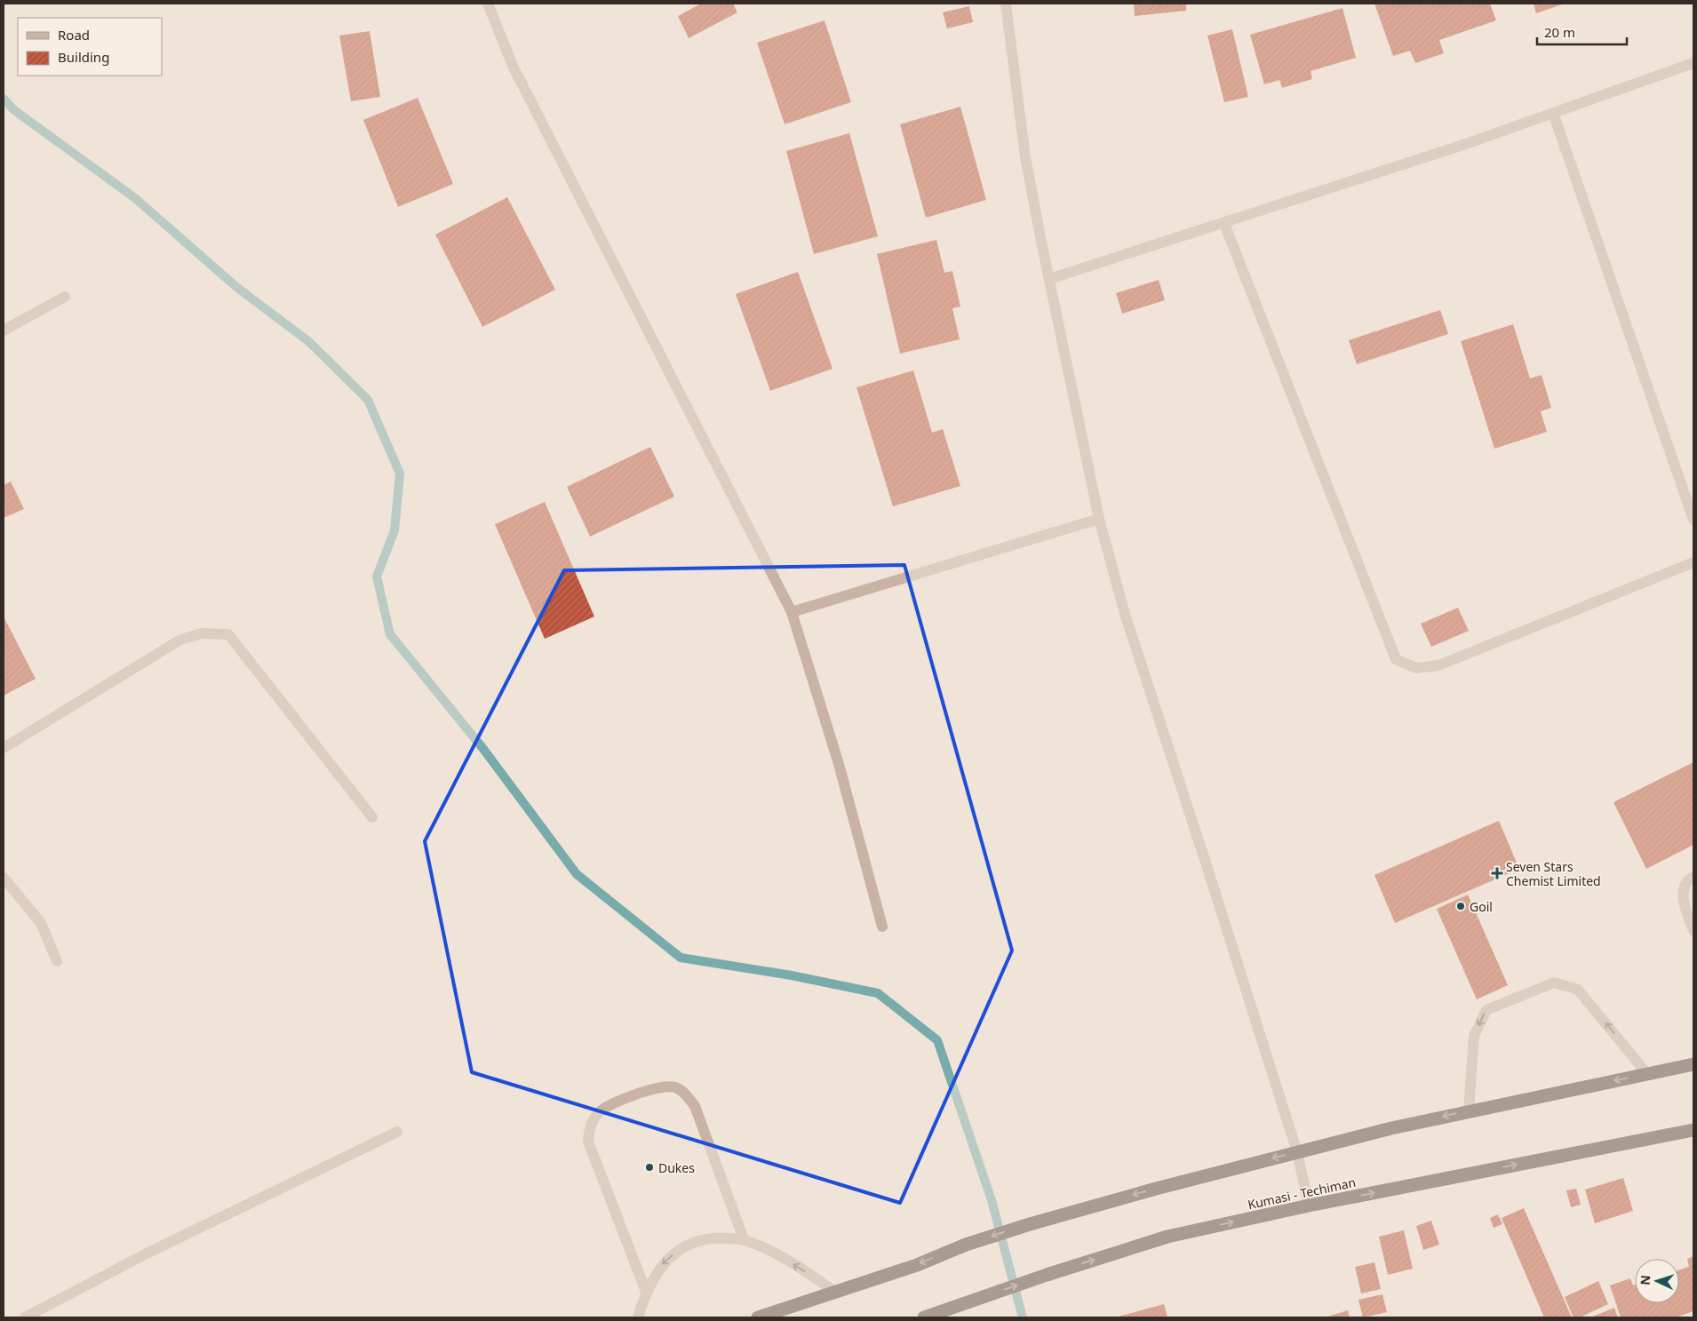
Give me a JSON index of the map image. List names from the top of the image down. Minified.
{"streets":{"highway":["Kumasi - Techiman"]},"places":{"health":["Seven Stars Chemist Limited"],"other":["Goil","Dukes"]},"legend":["Road","Building"],"scale_bar":"20 m","north":"left"}
